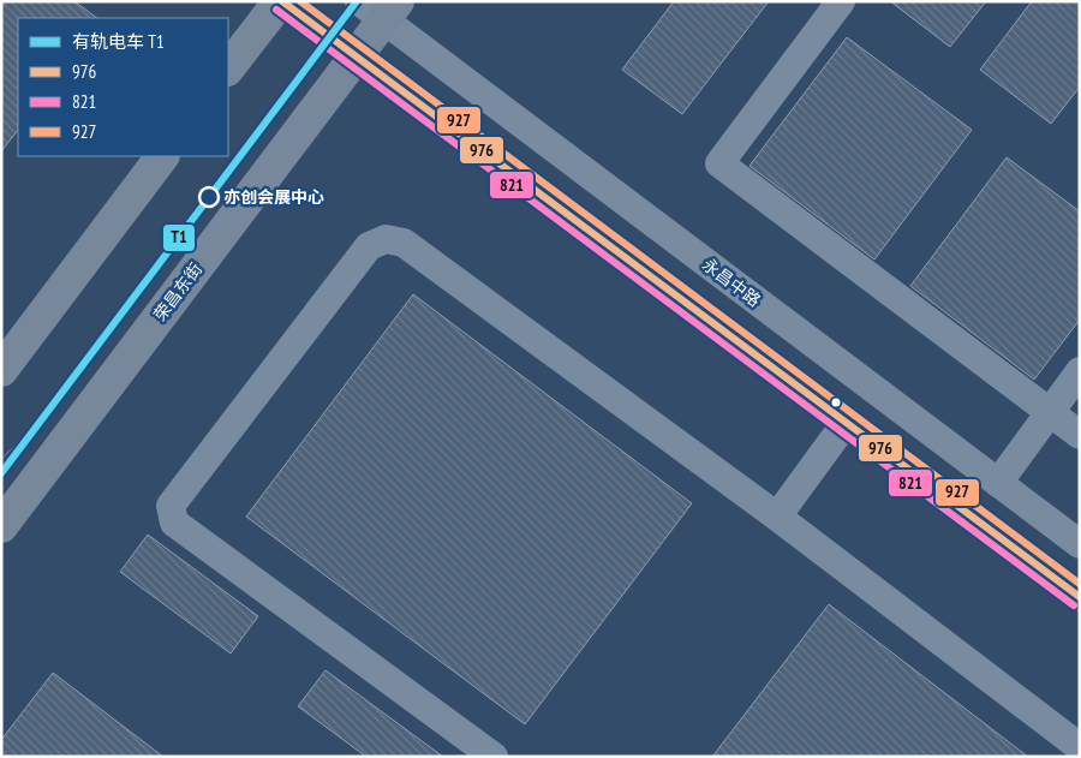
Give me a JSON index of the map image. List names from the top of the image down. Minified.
{"streets":{"main road":["荣昌东街"],"street":["永昌中路"]},"crossings":[["永昌中路","荣昌东街"]],"places":["亦创会展中心"],"lines":["tram line T1","transit line 976","transit line 927","transit line 821"],"legend":["有轨电车 T1","976","821","927"]}
